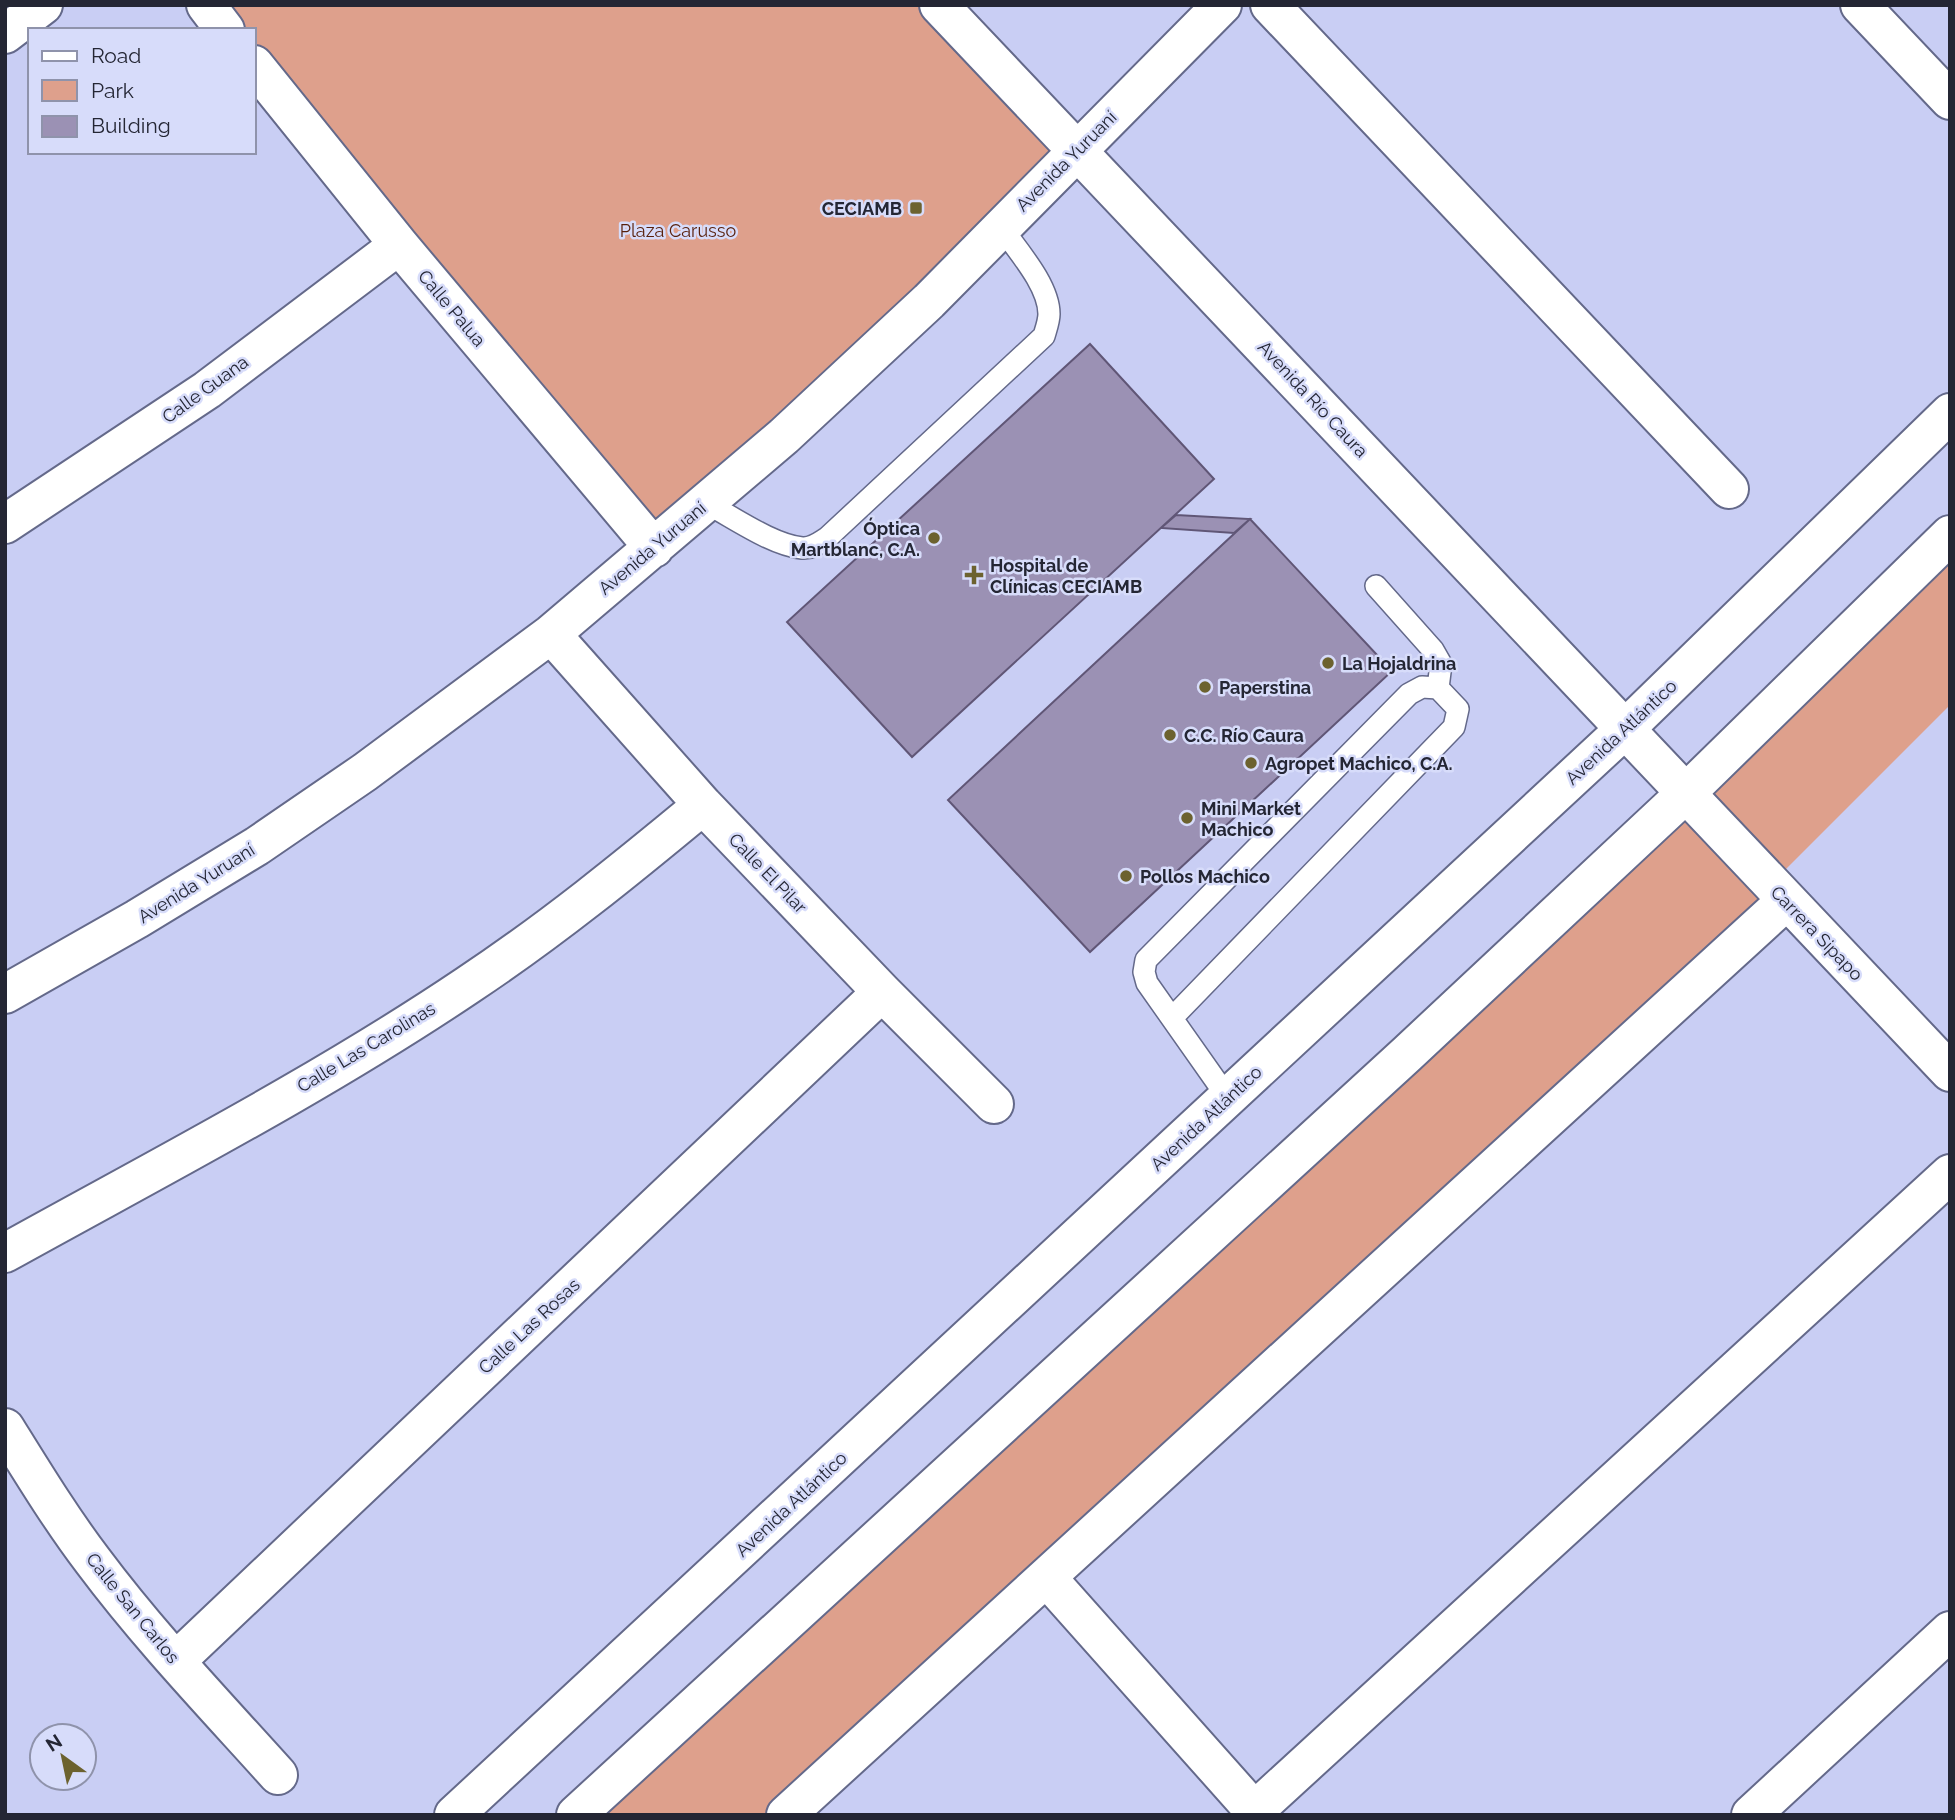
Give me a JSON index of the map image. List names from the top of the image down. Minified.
{"streets":{"street":["Avenida Yuruaní","Calle Palua","Calle Guana","Avenida Río Caura","Avenida Atlántico","Calle El Pilar","Carrera Sipapo","Calle Las Carolinas","Calle Las Rosas","Calle San Carlos"]},"crossings":[["Avenida Yuruaní","Calle Palua"],["Avenida Yuruaní","Avenida Río Caura"],["Avenida Yuruaní","Calle El Pilar"],["Calle Palua","Calle Guana"],["Avenida Río Caura","Avenida Atlántico"],["Avenida Río Caura","Carrera Sipapo"],["Calle El Pilar","Calle Las Carolinas"],["Calle El Pilar","Calle Las Rosas"],["Calle Las Rosas","Calle San Carlos"]],"parks":["Plaza Carusso"],"places":{"transit":["CECIAMB"],"other":["Óptica Martblanc, C.A.","La Hojaldrina","Paperstina","C.C. Río Caura","Agropet Machico, C.A.","Mini Market Machico","Pollos Machico"],"health":["Hospital de Clínicas CECIAMB"]},"legend":["Road","Park","Building"],"north":"top left"}
